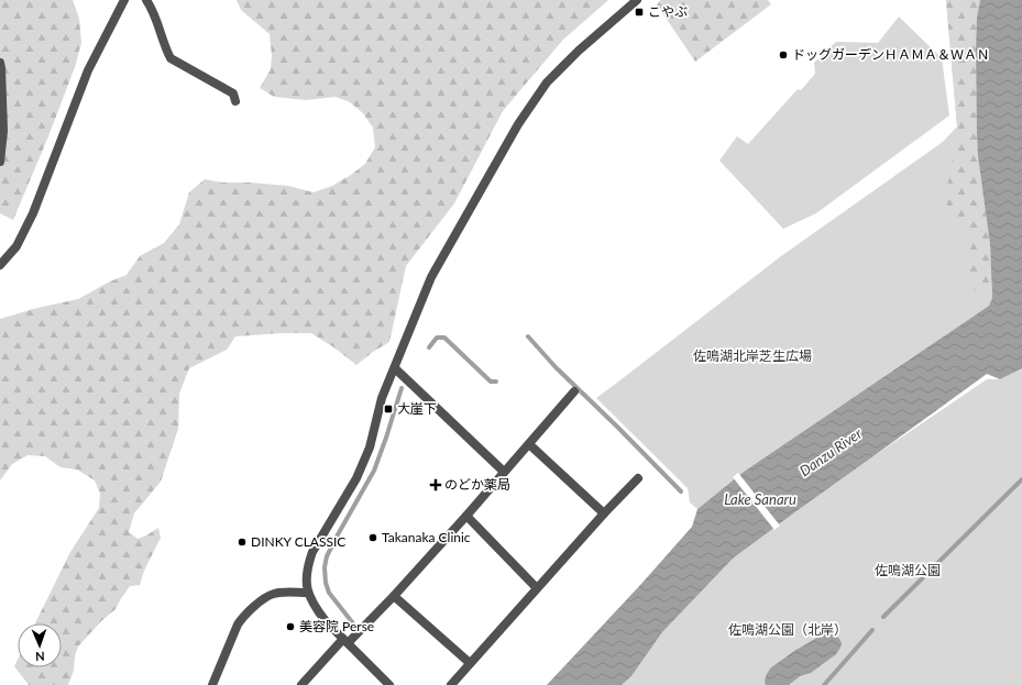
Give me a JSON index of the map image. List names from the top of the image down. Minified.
{"water":["Danzu River","Lake Sanaru"],"parks":["佐鳴湖北岸芝生広場","佐鳴湖公園","佐鳴湖公園（北岸）"],"places":{"transit":["こやぶ","大崖下"],"other":["ドッグガーデンＨＡＭＡ＆ＷＡＮ","Takanaka Clinic","DINKY CLASSIC","美容院 Perse"],"health":["のどか薬局"]},"north":"bottom"}
